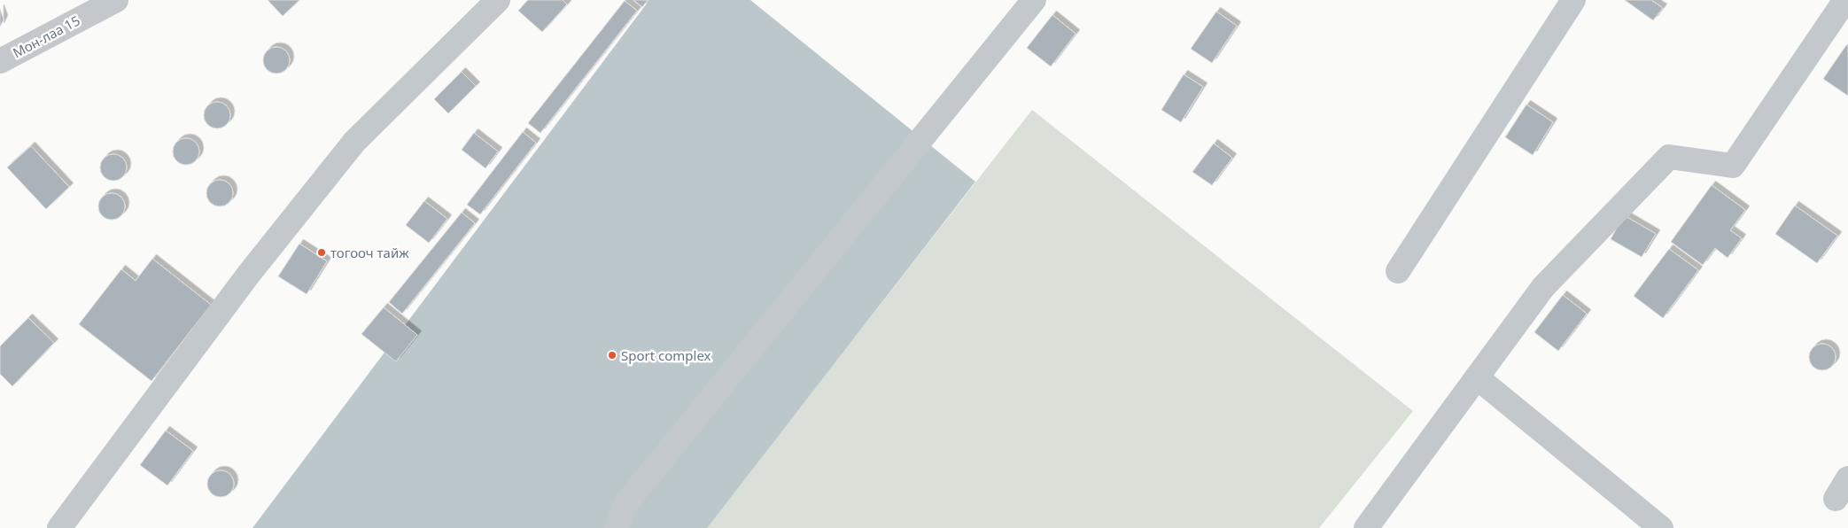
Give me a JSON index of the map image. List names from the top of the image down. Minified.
{"streets":{"street":["Мон-лаа 15"]},"places":["тогооч тайж","Sport complex"]}
